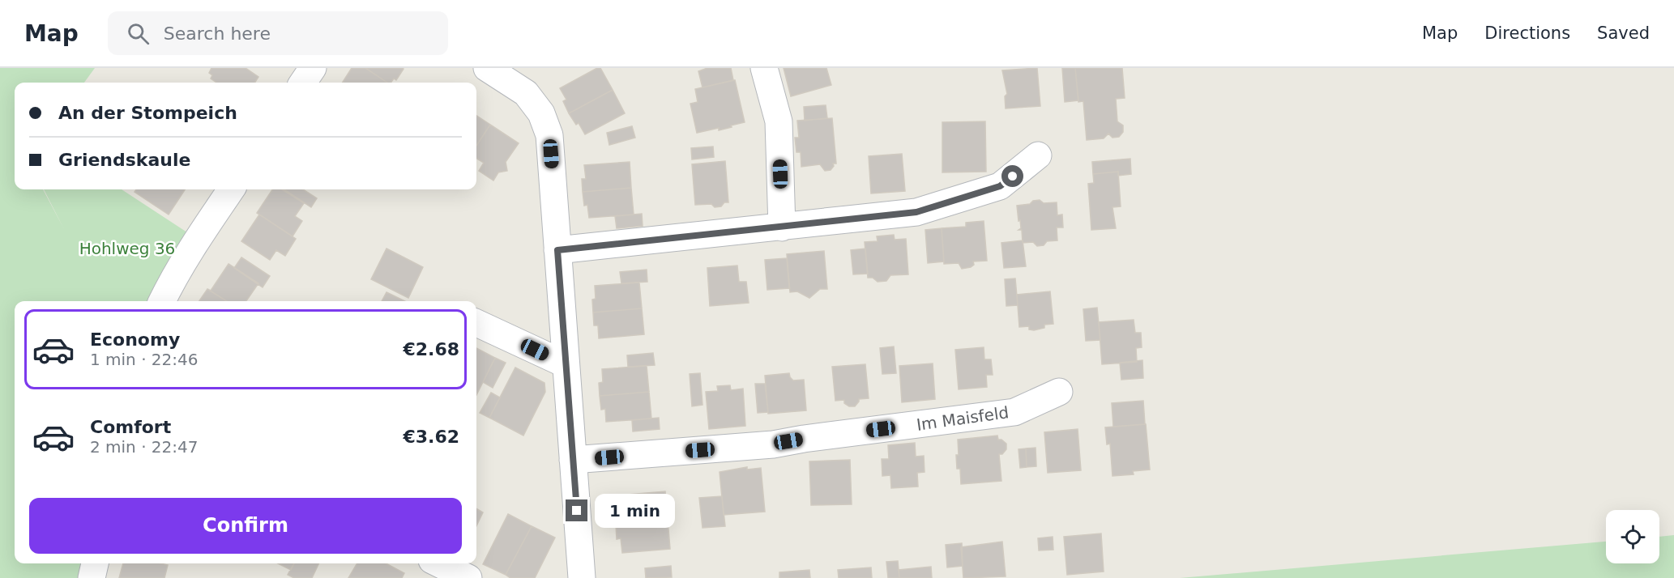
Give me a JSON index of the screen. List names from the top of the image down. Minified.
{"streets":{"street":["Im Maisfeld"]},"parks":["Hohlweg 36"],"page":{"header":"Map","search":"Search here","nav":["Map","Directions","Saved"],"banner":["An der Stompeich","Griendskaule"],"list":[{"name":"Economy","note":"1 min · 22:46","value":"€2.68"},{"name":"Comfort","note":"2 min · 22:47","value":"€3.62"}],"buttons":"Confirm","bubble":"1 min"}}
